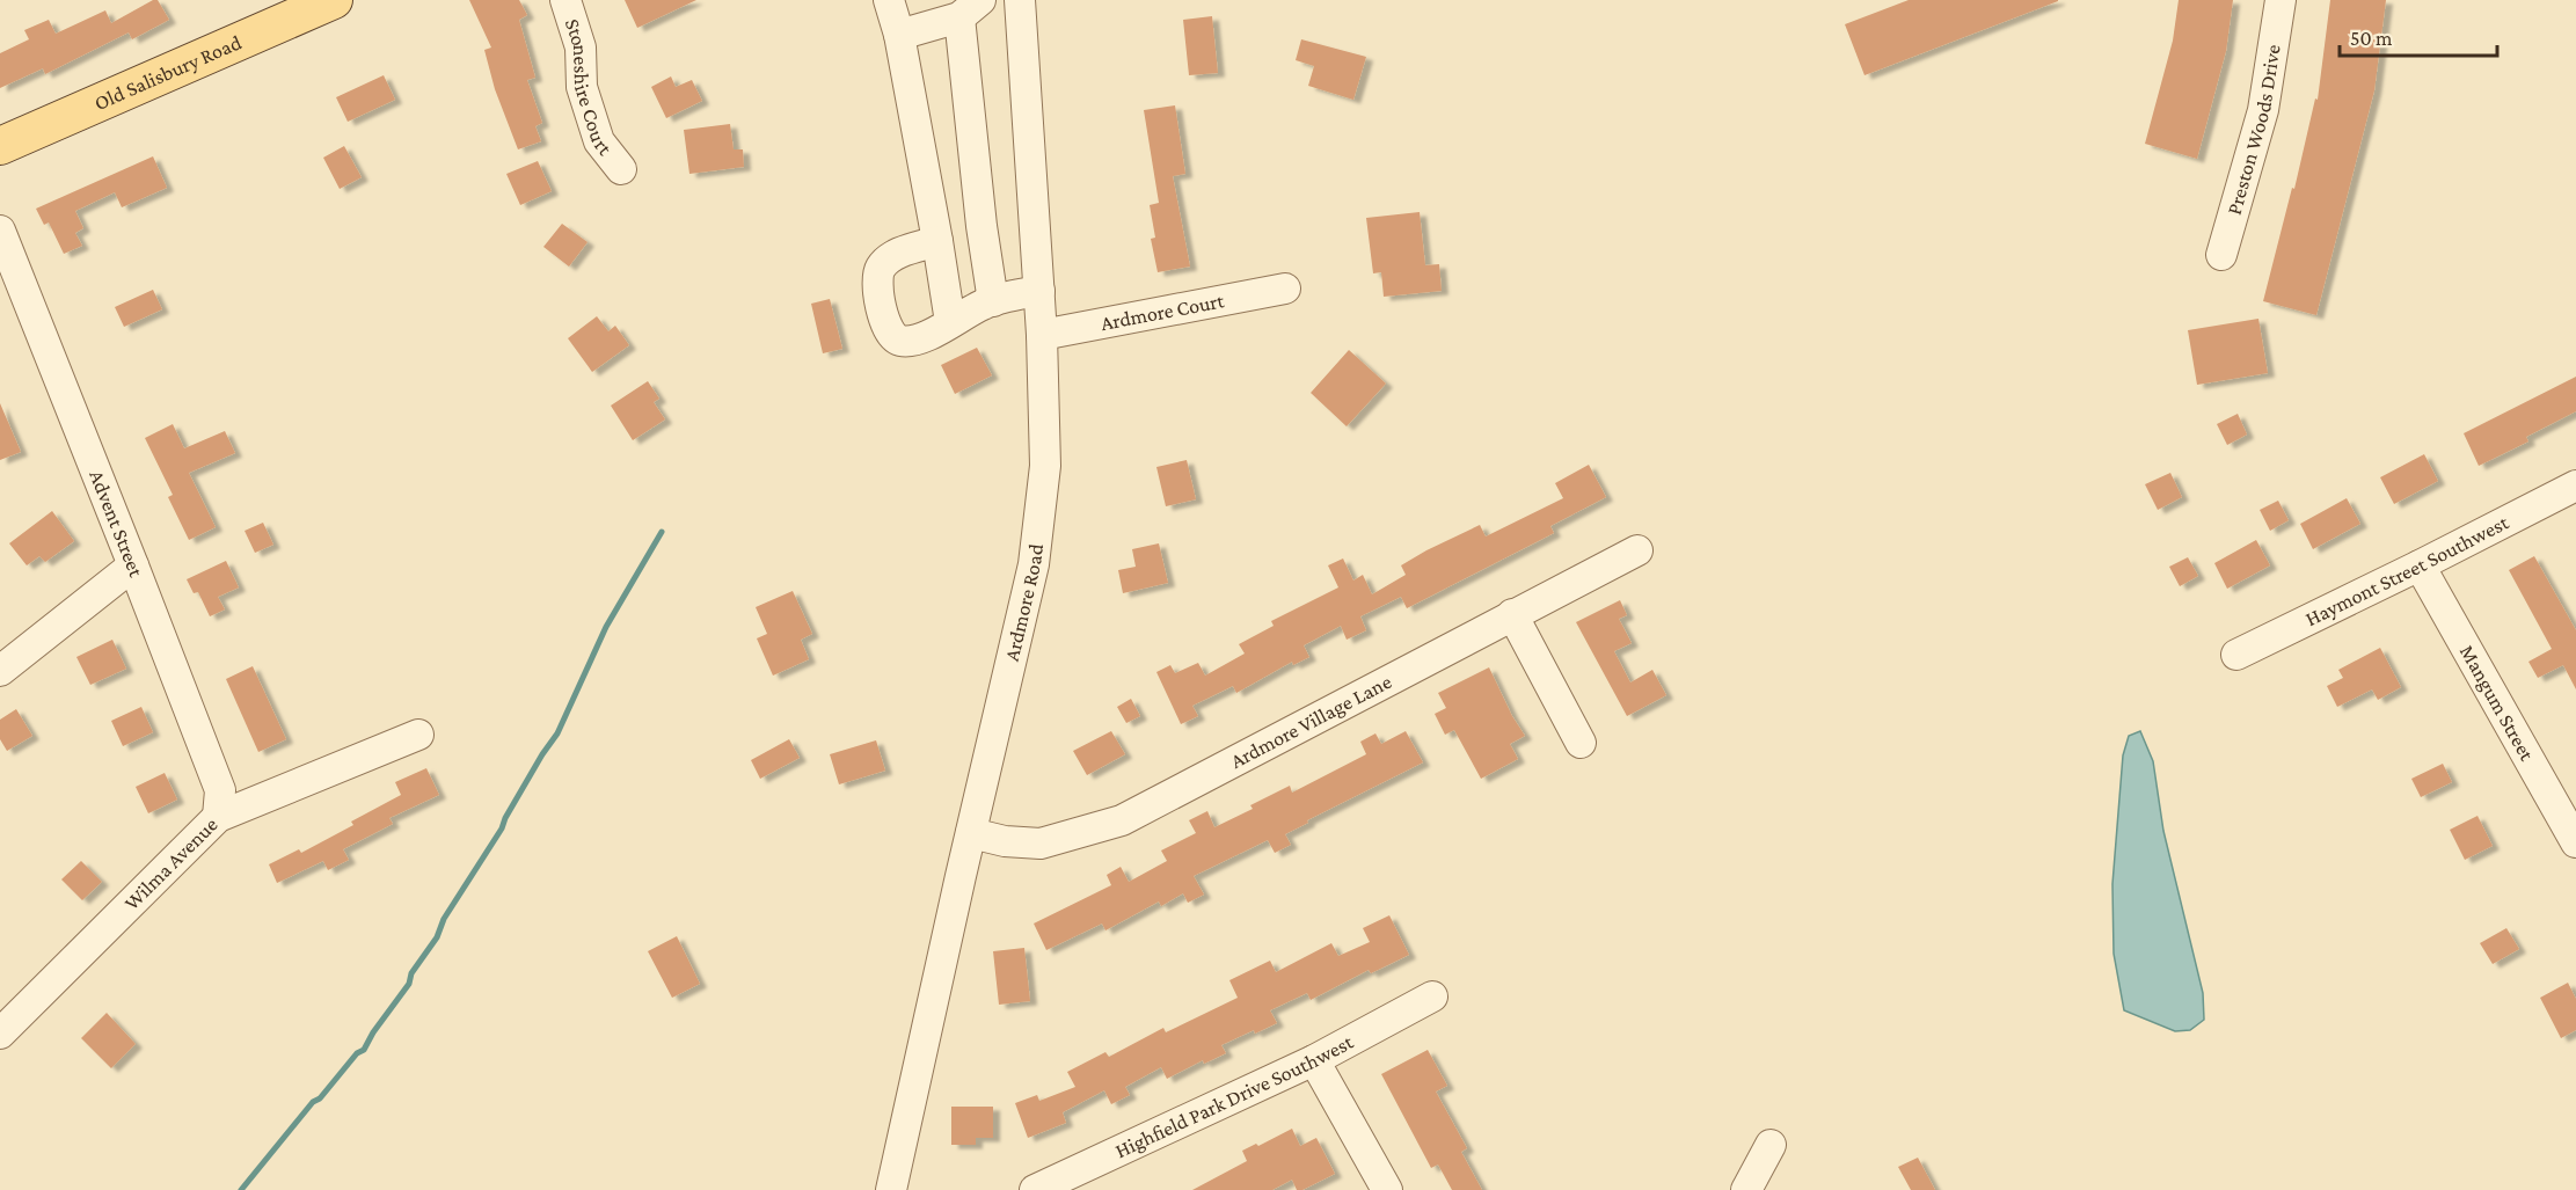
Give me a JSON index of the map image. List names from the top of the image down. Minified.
{"streets":{"main road":["Old Salisbury Road"],"street":["Stoneshire Court","Preston Woods Drive","Ardmore Court","Advent Street","Haymont Street Southwest","Ardmore Road","Mangum Street","Ardmore Village Lane","Wilma Avenue","Highfield Park Drive Southwest"]},"crossings":[["Ardmore Court","Ardmore Road"],["Advent Street","Wilma Avenue"],["Haymont Street Southwest","Mangum Street"],["Ardmore Road","Ardmore Village Lane"]],"scale_bar":"50 m"}
